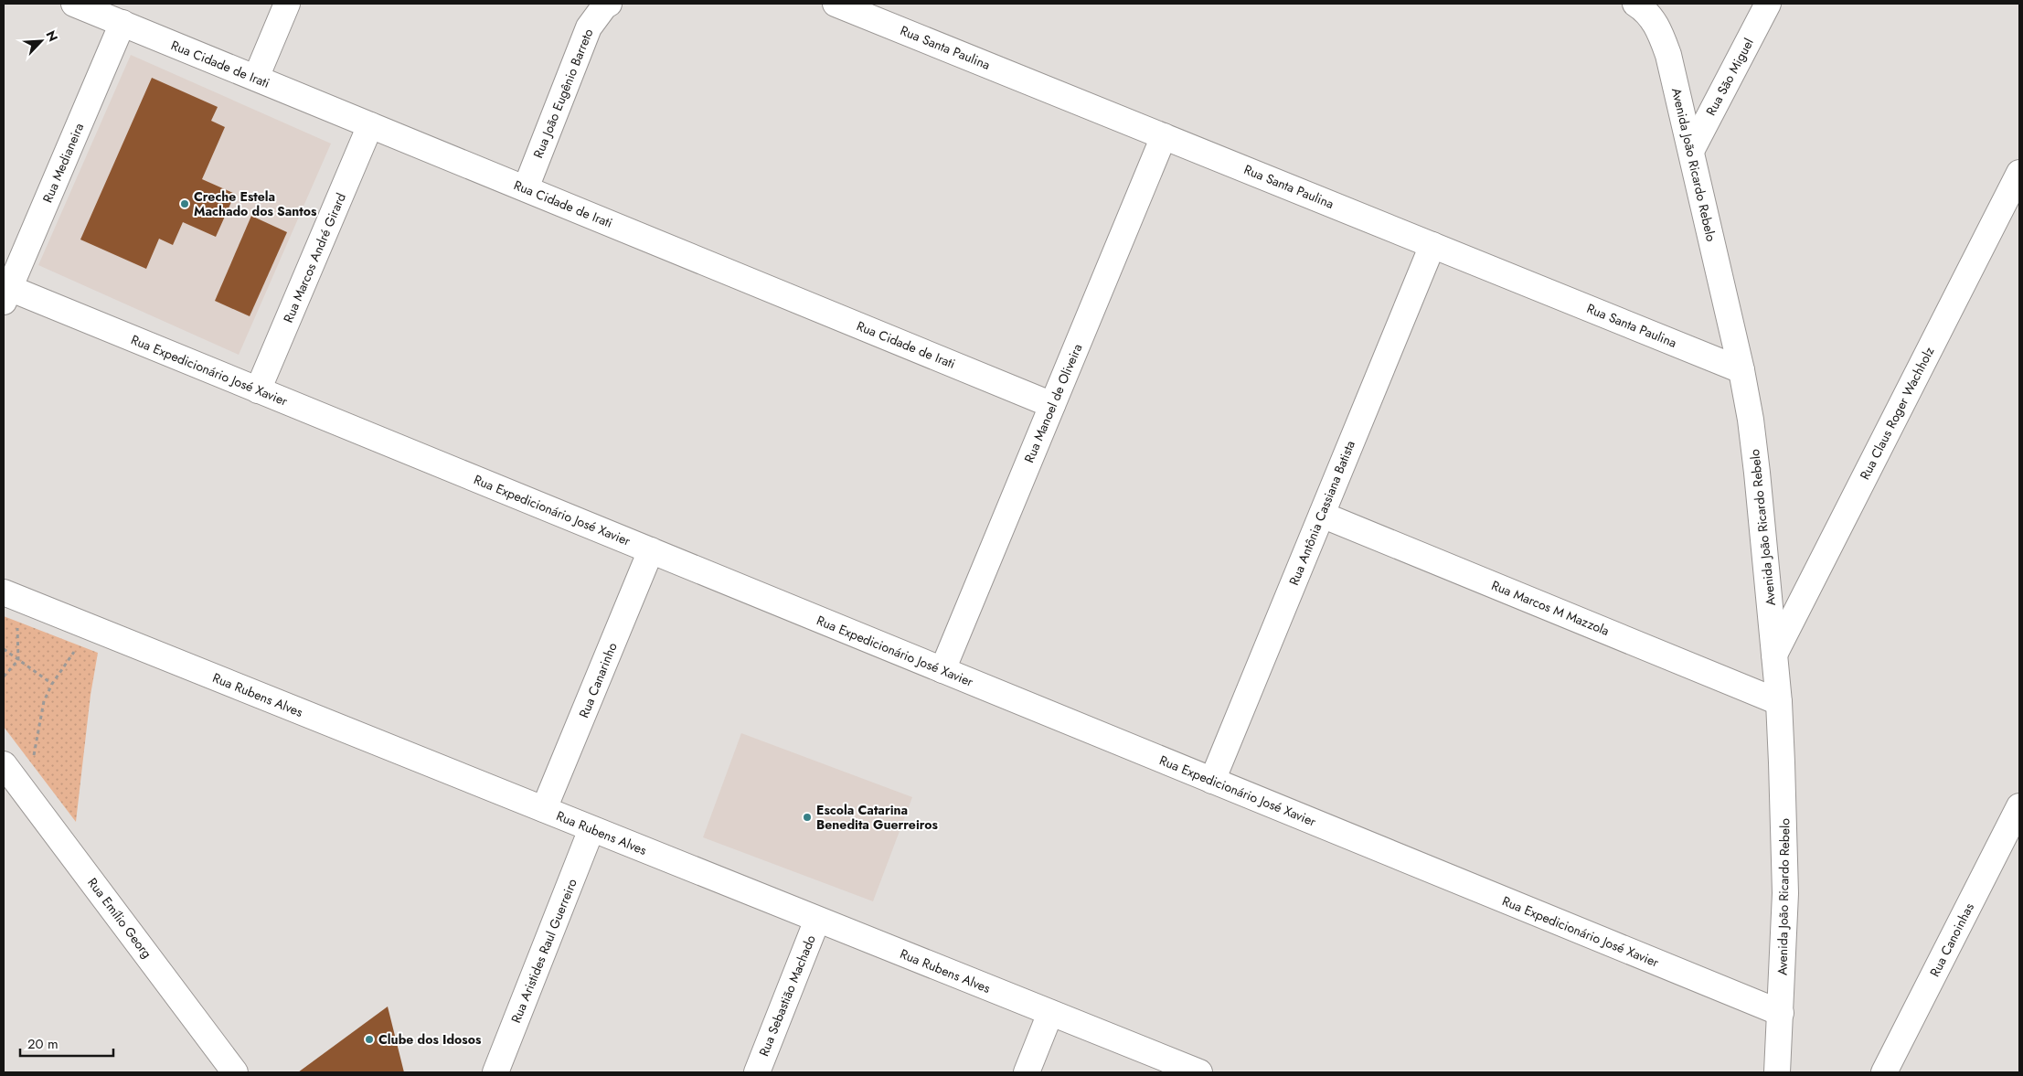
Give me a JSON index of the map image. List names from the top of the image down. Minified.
{"streets":{"street":["Rua Santa Paulina","Rua Cidade de Irati","Rua São Miguel","Rua João Eugênio Barreto","Rua Medianeira","Avenida João Ricardo Rebelo","Rua Marcos André Girard","Rua Expedicionário José Xavier","Rua Manoel de Oliveira","Rua Claus Roger Wachholz","Rua Antônia Cassiana Batista","Rua Marcos M Mazzola","Rua Canarinho","Rua Rubens Alves","Rua Emílio Georg","Rua Canoinhas","Rua Aristides Raul Guerreiro","Rua Sebastião Machado"]},"crossings":[["Rua Santa Paulina","Avenida João Ricardo Rebelo"],["Rua Santa Paulina","Rua Manoel de Oliveira"],["Rua Santa Paulina","Rua Antônia Cassiana Batista"],["Rua Cidade de Irati","Rua João Eugênio Barreto"],["Rua Cidade de Irati","Rua Medianeira"],["Rua Cidade de Irati","Rua Marcos André Girard"],["Rua Cidade de Irati","Rua Manoel de Oliveira"],["Rua São Miguel","Avenida João Ricardo Rebelo"],["Rua Medianeira","Rua Expedicionário José Xavier"],["Avenida João Ricardo Rebelo","Rua Expedicionário José Xavier"],["Avenida João Ricardo Rebelo","Rua Claus Roger Wachholz"],["Avenida João Ricardo Rebelo","Rua Marcos M Mazzola"],["Rua Marcos André Girard","Rua Expedicionário José Xavier"],["Rua Expedicionário José Xavier","Rua Manoel de Oliveira"],["Rua Expedicionário José Xavier","Rua Antônia Cassiana Batista"],["Rua Expedicionário José Xavier","Rua Canarinho"],["Rua Antônia Cassiana Batista","Rua Marcos M Mazzola"],["Rua Canarinho","Rua Rubens Alves"],["Rua Rubens Alves","Rua Aristides Raul Guerreiro"],["Rua Rubens Alves","Rua Sebastião Machado"]],"places":["Creche Estela Machado dos Santos","Escola Catarina Benedita Guerreiros","Clube dos Idosos"],"scale_bar":"20 m","north":"top right"}
